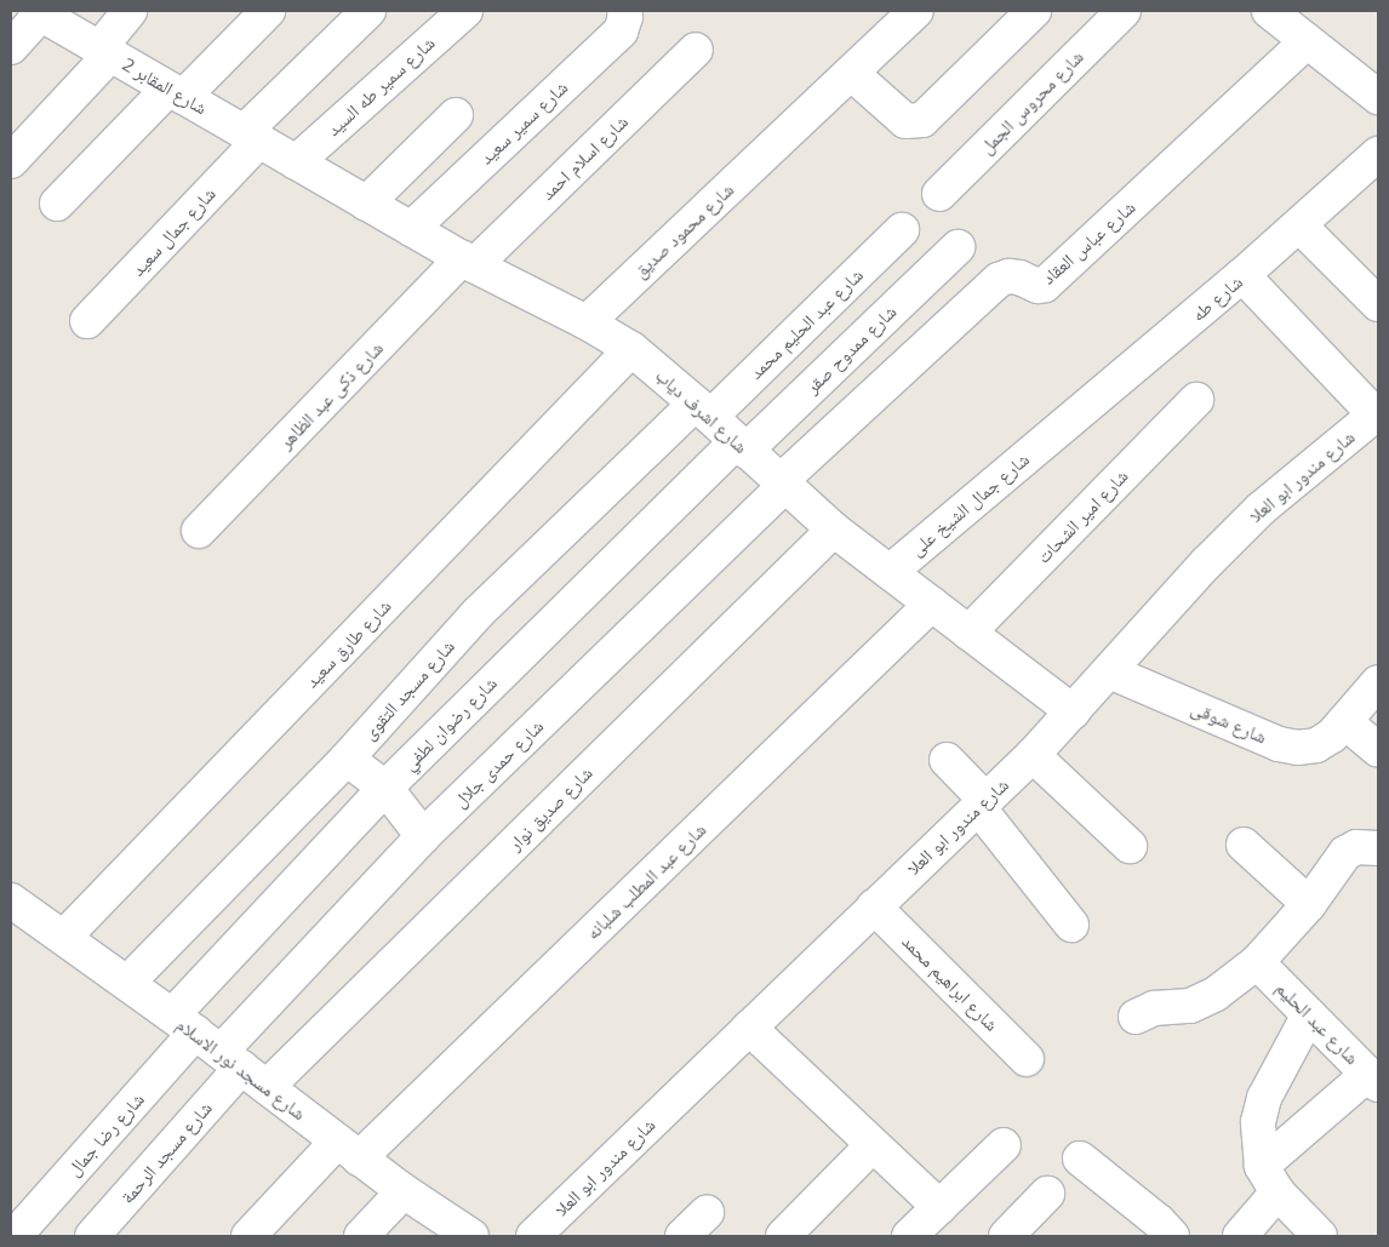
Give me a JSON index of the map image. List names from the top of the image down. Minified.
{"streets":{"street":["شارع المقابر 2","شارع سمير طه السيد","شارع محروس الجمل","شارع سمير سعيد","شارع اسلام احمد","شارع محمود صديق","شارع جمال سعيد","شارع عباس العقاد","شارع طه","شارع عبد الحليم محمد","شارع ممدوح صقر","شارع ذكى عبد الظاهر","شارع اشرف دياب","شارع مندور ابو العلا","شارع جمال الشيخ على","شارع امير الشحات","شارع طارق سعيد","شارع مسجد التقوى","شارع شوقى","شارع رضوان لطفي","شارع حمدى جلال","شارع صديق نوار","شارع عبد المطلب شلبانه","شارع ابراهيم محمد","شارع عبد الحليم","شارع مسجد نور الاسلام","شارع رضا جمال","شارع مسجد الرحمة"]},"crossings":[["شارع المقابر 2","شارع سمير طه السيد"],["شارع المقابر 2","شارع جمال سعيد"],["شارع المقابر 2","شارع اشرف دياب"],["شارع سمير طه السيد","شارع اشرف دياب"],["شارع سمير سعيد","شارع اشرف دياب"],["شارع اسلام احمد","شارع ذكى عبد الظاهر"],["شارع اسلام احمد","شارع اشرف دياب"],["شارع محمود صديق","شارع اشرف دياب"],["شارع عباس العقاد","شارع اشرف دياب"],["شارع عباس العقاد","شارع حمدى جلال"],["شارع طه","شارع جمال الشيخ على"],["شارع عبد الحليم محمد","شارع اشرف دياب"],["شارع عبد الحليم محمد","شارع مسجد التقوى"],["شارع ممدوح صقر","شارع اشرف دياب"],["شارع ممدوح صقر","شارع رضوان لطفي"],["شارع ذكى عبد الظاهر","شارع اشرف دياب"],["شارع اشرف دياب","شارع مندور ابو العلا"],["شارع اشرف دياب","شارع جمال الشيخ على"],["شارع اشرف دياب","شارع امير الشحات"],["شارع اشرف دياب","شارع طارق سعيد"],["شارع اشرف دياب","شارع مسجد التقوى"],["شارع اشرف دياب","شارع رضوان لطفي"],["شارع اشرف دياب","شارع حمدى جلال"],["شارع اشرف دياب","شارع صديق نوار"],["شارع اشرف دياب","شارع عبد المطلب شلبانه"],["شارع مندور ابو العلا","شارع شوقى"],["شارع مندور ابو العلا","شارع ابراهيم محمد"],["شارع طارق سعيد","شارع مسجد نور الاسلام"],["شارع مسجد التقوى","شارع مسجد نور الاسلام"],["شارع رضوان لطفي","شارع حمدى جلال"],["شارع رضوان لطفي","شارع مسجد نور الاسلام"],["شارع رضوان لطفي","شارع رضا جمال"],["شارع رضوان لطفي","شارع مسجد الرحمة"],["شارع حمدى جلال","شارع مسجد نور الاسلام"],["شارع حمدى جلال","شارع رضا جمال"],["شارع حمدى جلال","شارع مسجد الرحمة"],["شارع صديق نوار","شارع مسجد نور الاسلام"],["شارع عبد المطلب شلبانه","شارع مسجد نور الاسلام"],["شارع مسجد نور الاسلام","شارع رضا جمال"],["شارع مسجد نور الاسلام","شارع مسجد الرحمة"],["شارع رضا جمال","شارع مسجد الرحمة"]]}
